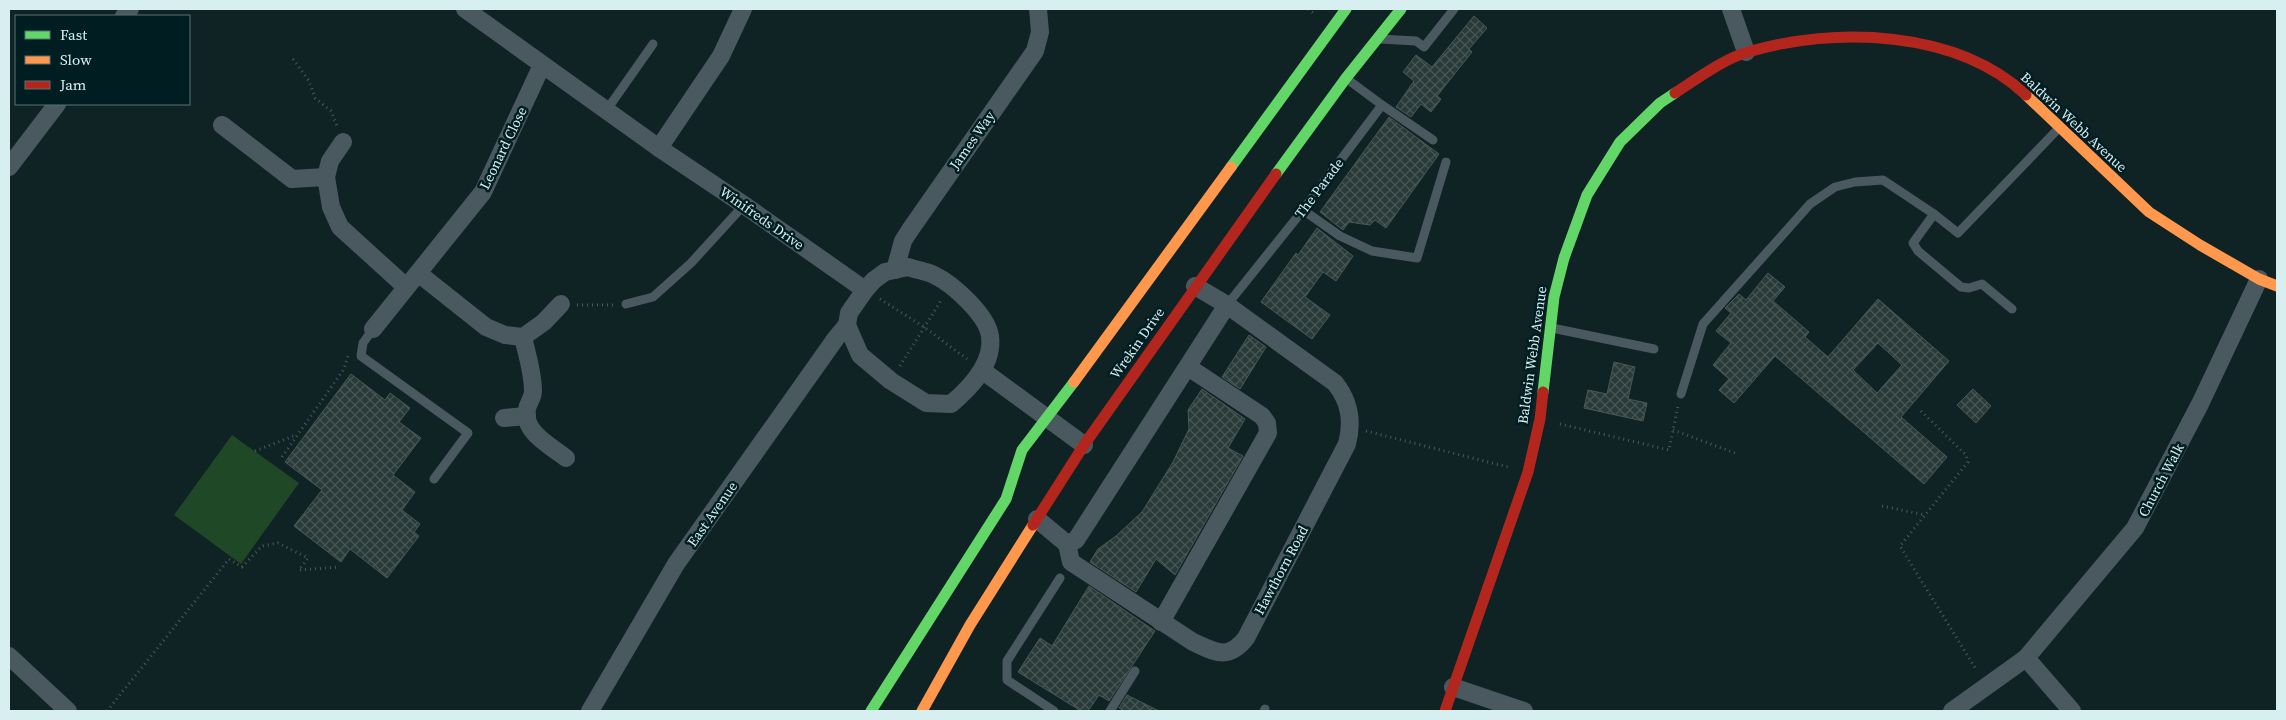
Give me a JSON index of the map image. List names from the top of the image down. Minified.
{"streets":{"street":["Baldwin Webb Avenue","James Way","Leonard Close","The Parade","Winifreds Drive","Wrekin Drive","Church Walk","East Avenue","Hawthorn Road"]},"crossings":[["Baldwin Webb Avenue","Church Walk"],["Leonard Close","Winifreds Drive"],["The Parade","Hawthorn Road"],["Wrekin Drive","Hawthorn Road"]],"legend":["Fast","Slow","Jam"]}
